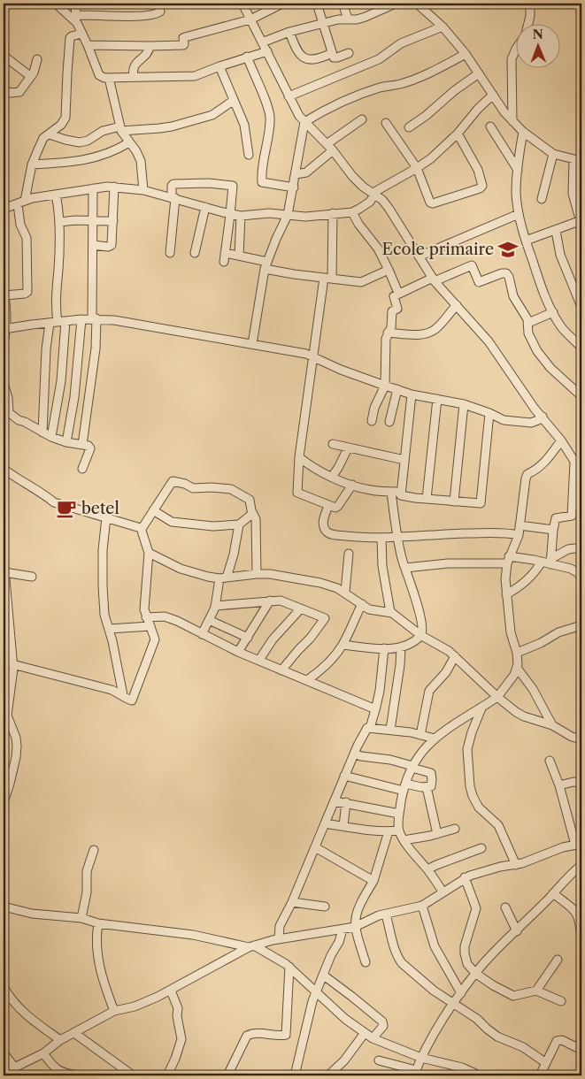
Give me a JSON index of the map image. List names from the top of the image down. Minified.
{"places":{"school or university":["Ecole primaire"],"cafe":["betel"]},"north":"top"}
